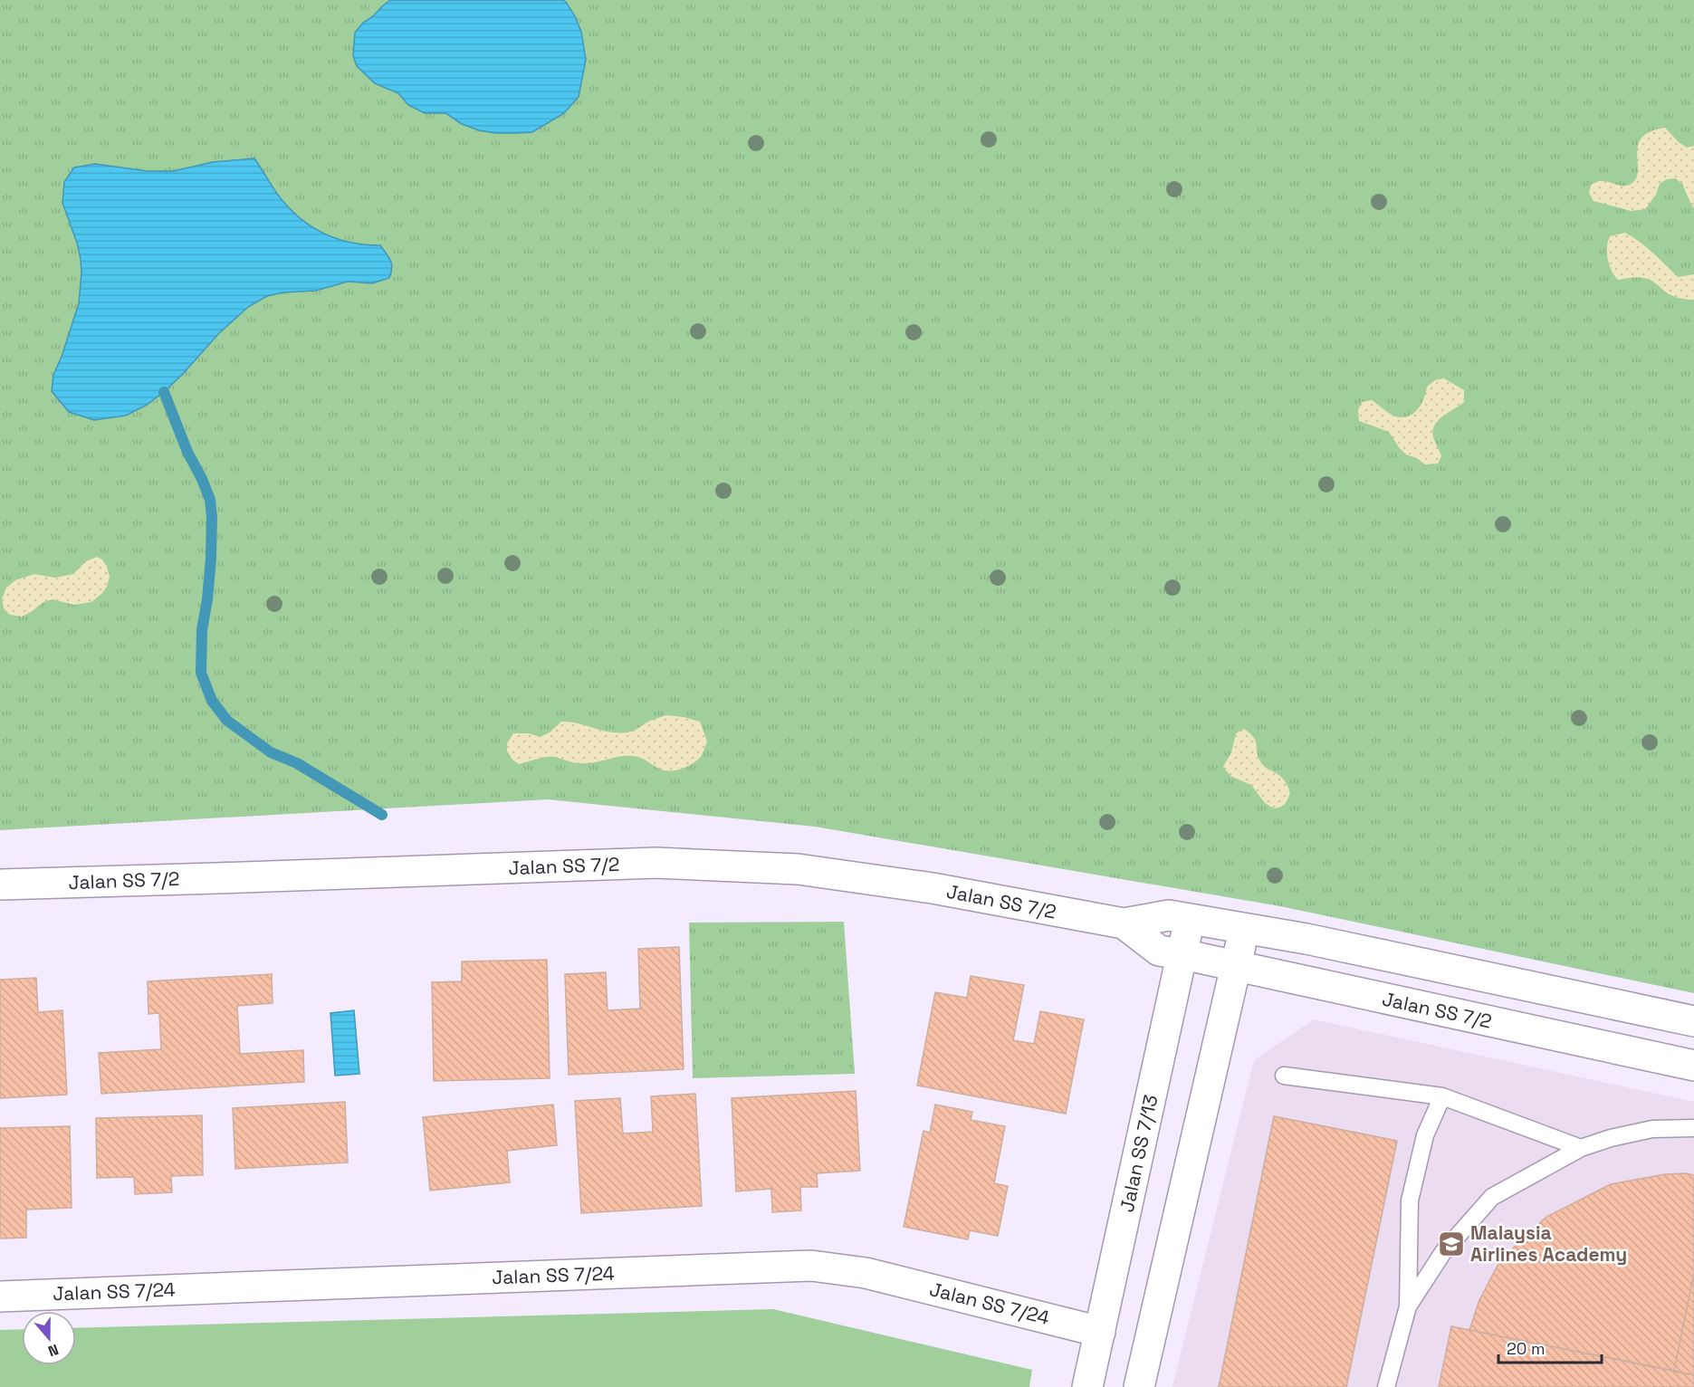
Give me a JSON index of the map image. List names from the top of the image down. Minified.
{"streets":{"street":["Jalan SS 7/2","Jalan SS 7/13","Jalan SS 7/24"]},"crossings":[["Jalan SS 7/2","Jalan SS 7/13"],["Jalan SS 7/13","Jalan SS 7/24"]],"places":{"school or university":["Malaysia Airlines Academy"]},"scale_bar":"20 m","north":"bottom"}
